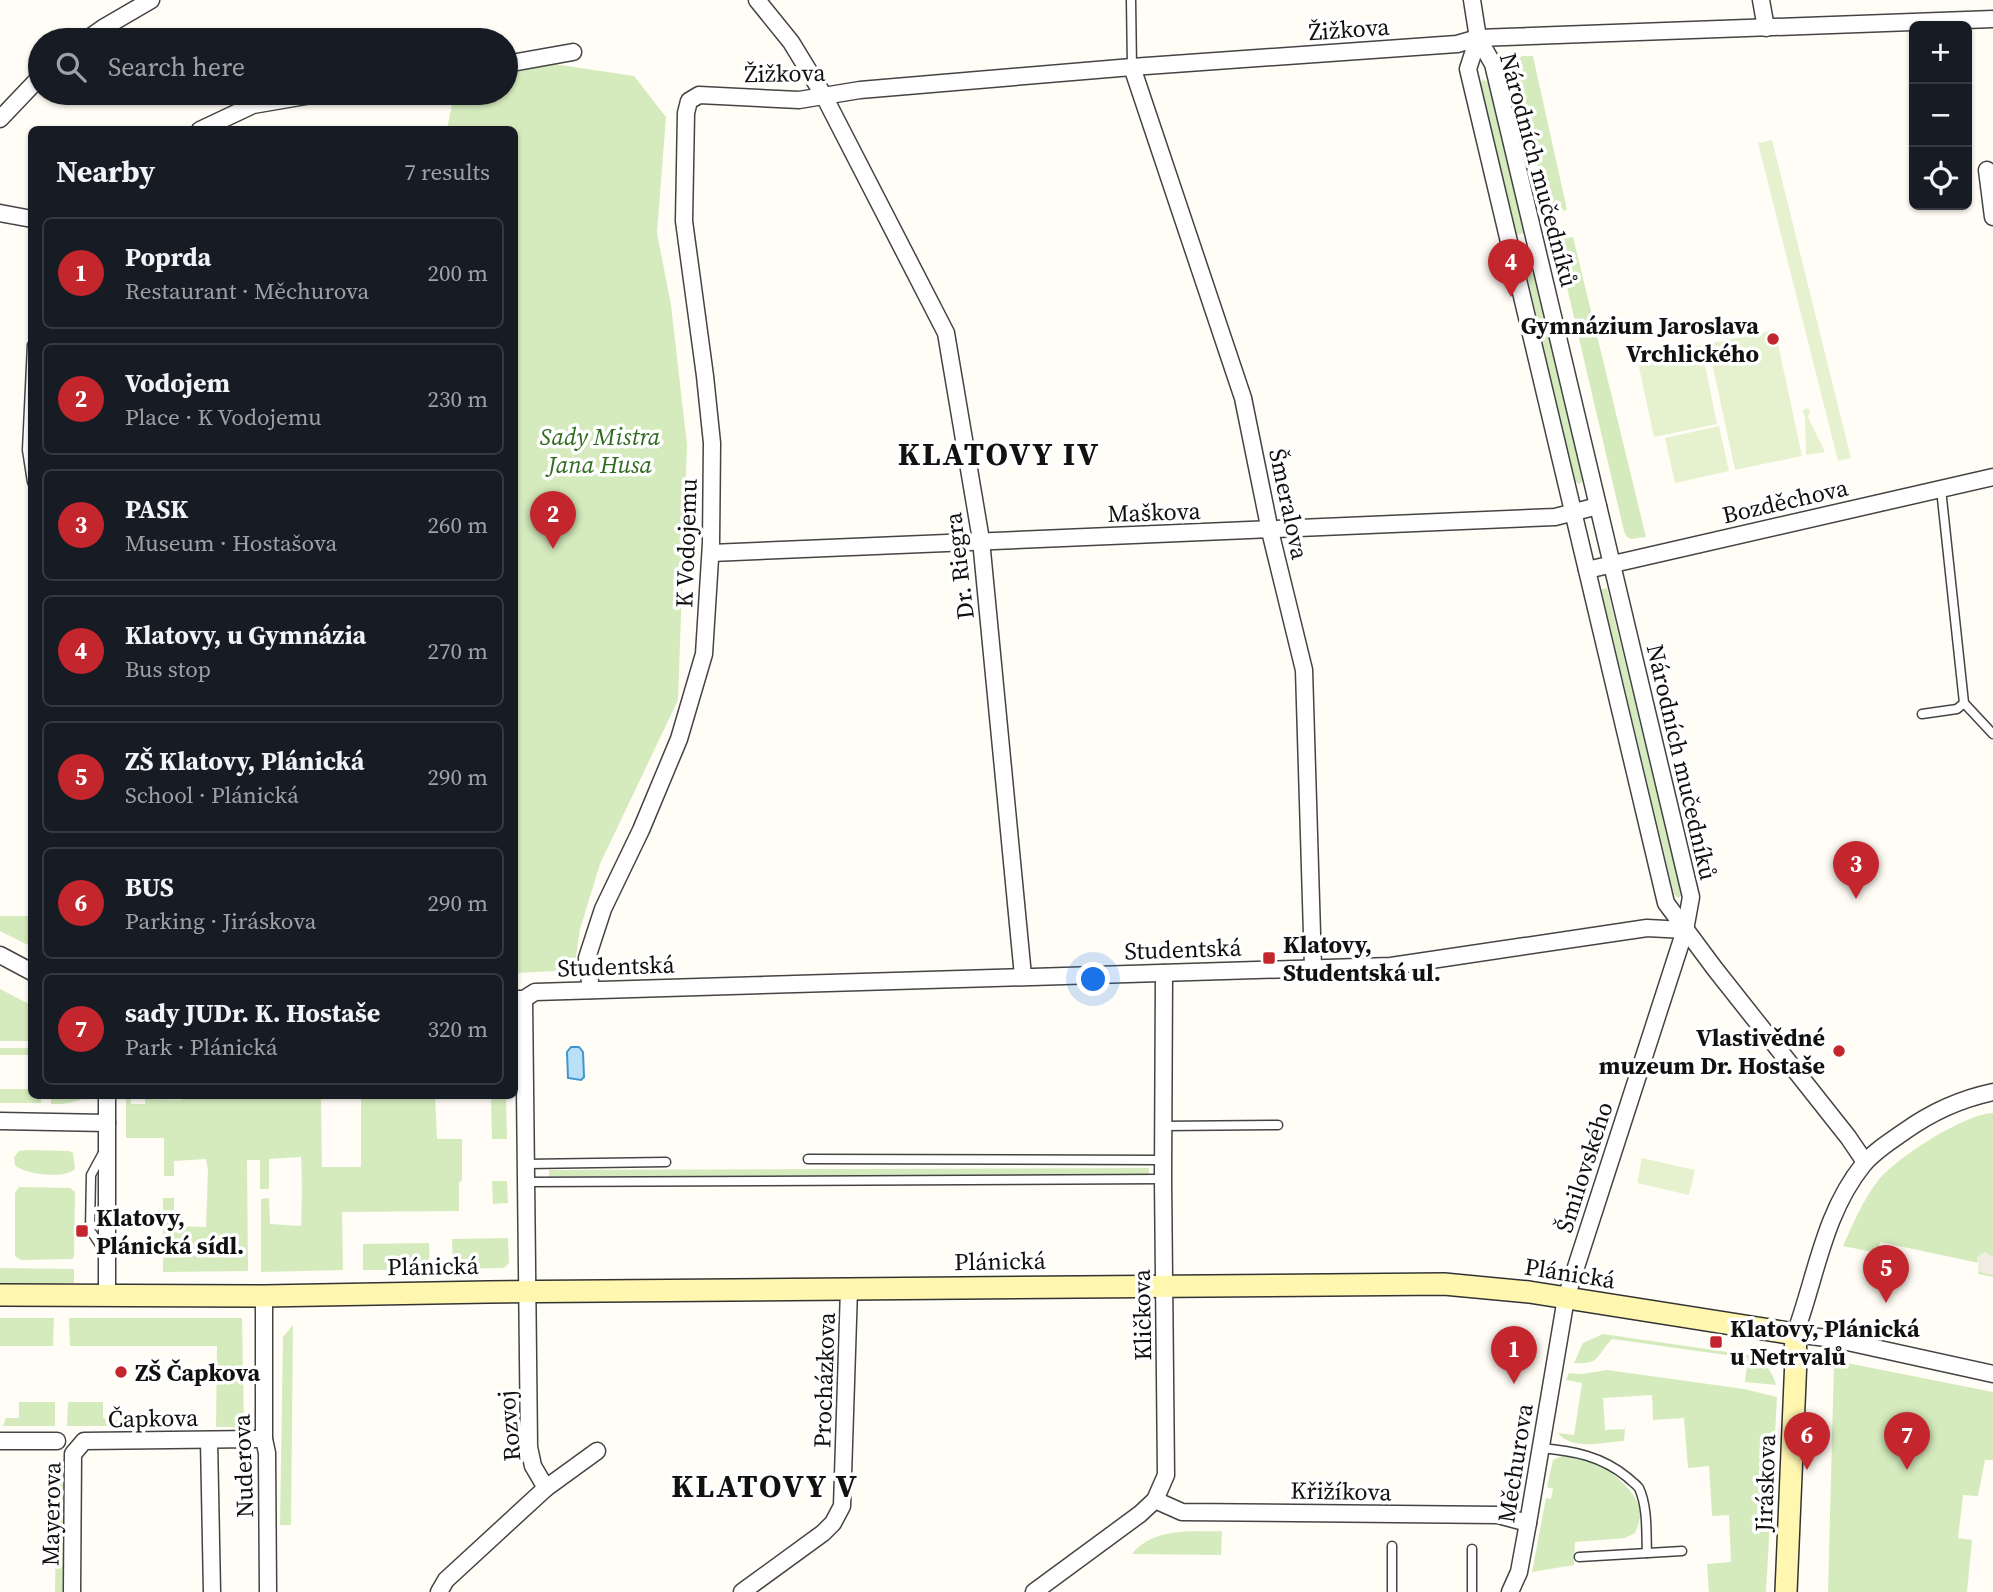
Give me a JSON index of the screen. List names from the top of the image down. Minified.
{"streets":{"main road":["Plánická","Jiráskova"],"street":["Žižkova","Národních mučedníků","Bozděchova","Šmeralova","Maškova","K Vodojemu","Dr. Riegra","Studentská","Šmilovského","Kličkova","Procházkova","Čapkova","Rozvoj","Měchurova","Nuderova","Křižíkova","Mayerova"]},"crossings":[["Žižkova","Národních mučedníků"],["Žižkova","Šmeralova"],["Žižkova","K Vodojemu"],["Žižkova","Dr. Riegra"],["Národních mučedníků","Bozděchova"],["Národních mučedníků","Maškova"],["Národních mučedníků","Studentská"],["Národních mučedníků","Šmilovského"],["Šmeralova","Maškova"],["Šmeralova","Studentská"],["Maškova","K Vodojemu"],["Maškova","Dr. Riegra"],["K Vodojemu","Studentská"],["Dr. Riegra","Studentská"],["Studentská","Šmilovského"],["Studentská","Kličkova"],["Šmilovského","Plánická"],["Šmilovského","Měchurova"],["Plánická","Kličkova"],["Plánická","Procházkova"],["Plánická","Rozvoj"],["Plánická","Měchurova"],["Plánická","Nuderova"],["Plánická","Jiráskova"],["Kličkova","Křižíkova"],["Čapkova","Nuderova"],["Čapkova","Mayerova"],["Měchurova","Křižíkova"]],"districts":["KLATOVY IV","KLATOVY V"],"parks":["Sady Mistra Jana Husa"],"places":{"other":["Gymnázium Jaroslava Vrchlického","Vlastivědné muzeum Dr. Hostaše","ZŠ Čapkova"],"transit":["Klatovy, Studentská ul.","Klatovy, Plánická sídl.","Klatovy, Plánická u Netrvalů"]},"page":{"map_buttons":["+","−"],"search":"Search here","heading":["Nearby","7 results"],"list":[{"mark":"1","name":"Poprda","note":"Restaurant · Měchurova","value":"200 m"},{"mark":"2","name":"Vodojem","note":"Place · K Vodojemu","value":"230 m"},{"mark":"3","name":"PASK","note":"Museum · Hostašova","value":"260 m"},{"mark":"4","name":"Klatovy, u Gymnázia","note":"Bus stop","value":"270 m"},{"mark":"5","name":"ZŠ Klatovy, Plánická","note":"School · Plánická","value":"290 m"},{"mark":"6","name":"BUS","note":"Parking · Jiráskova","value":"290 m"},{"mark":"7","name":"sady JUDr. K. Hostaše","note":"Park · Plánická","value":"320 m"}],"pins":["4","2","3","5","1","6","7"]}}
